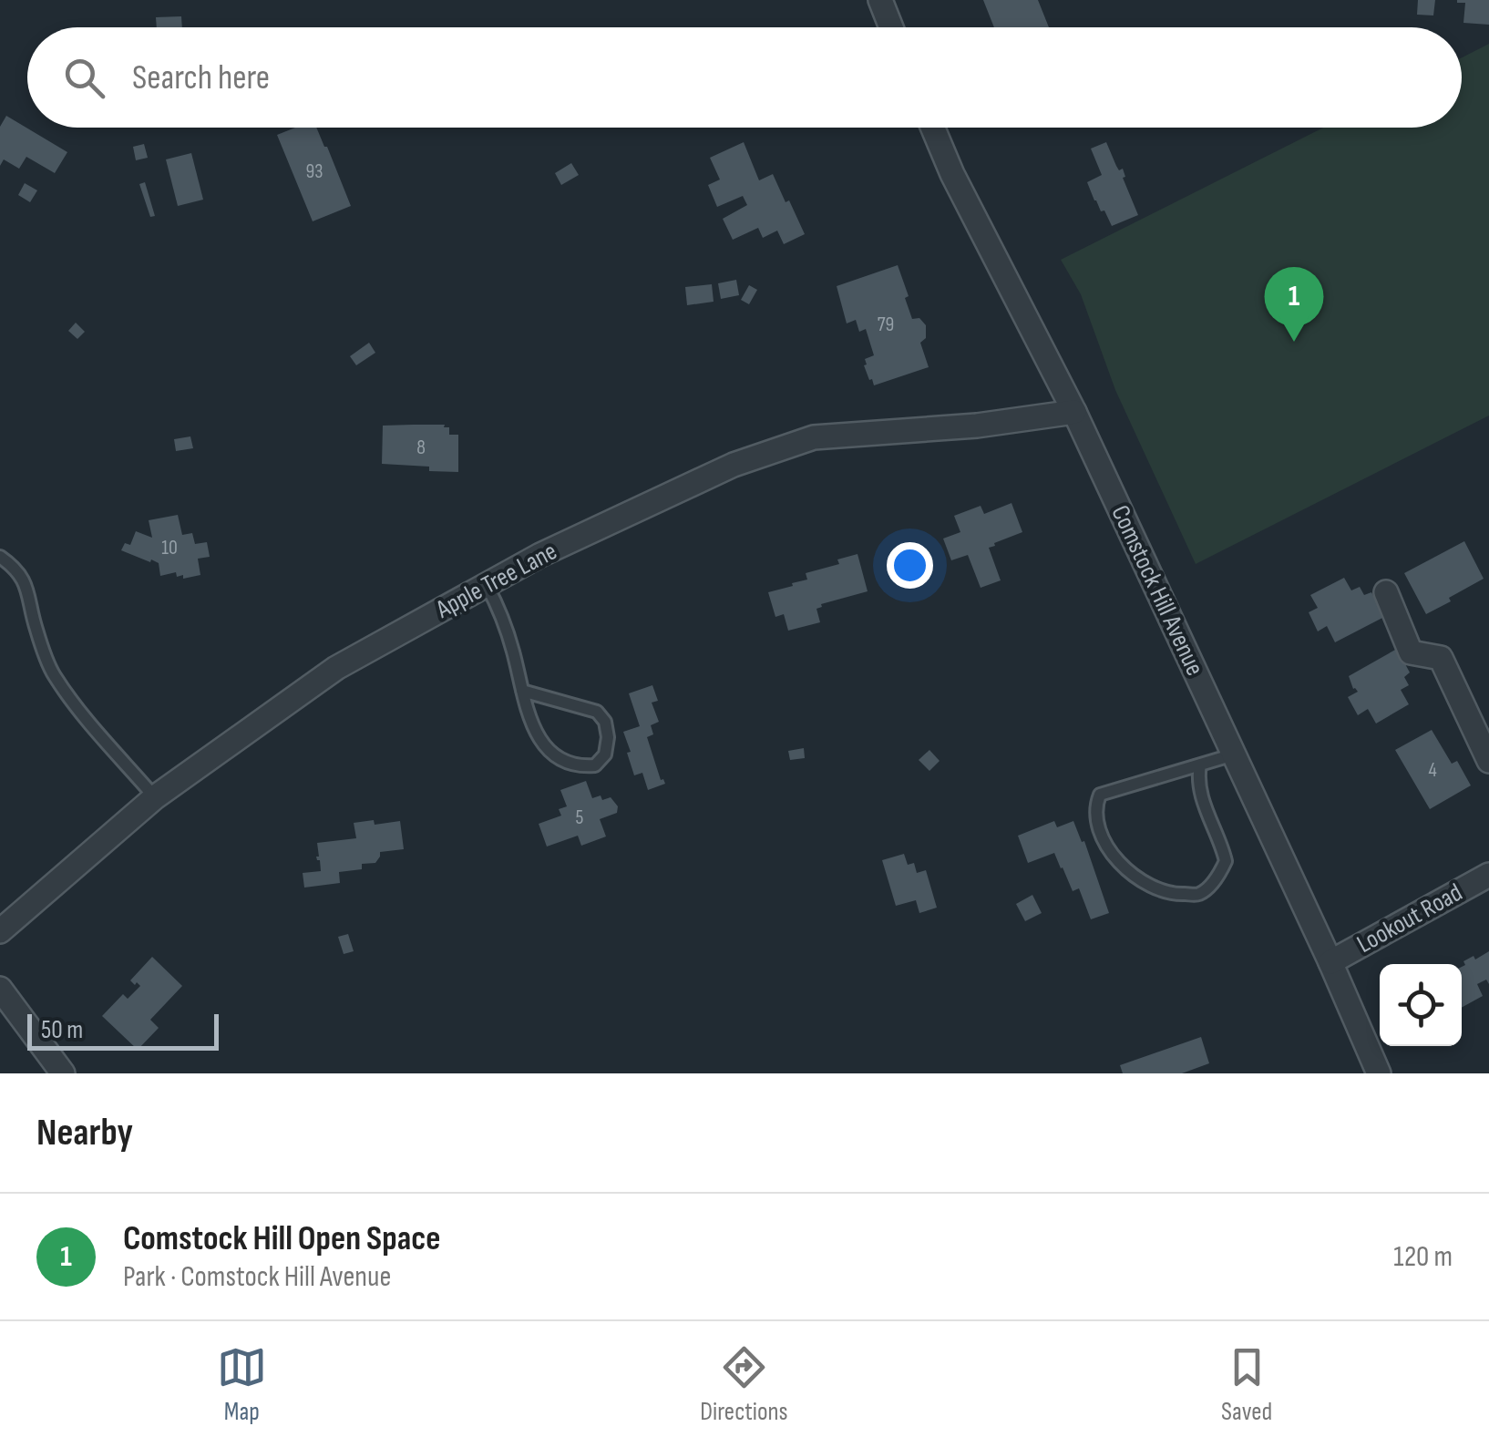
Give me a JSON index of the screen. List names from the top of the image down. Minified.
{"streets":{"street":["Apple Tree Lane","Comstock Hill Avenue","Lookout Road"]},"crossings":[["Apple Tree Lane","Comstock Hill Avenue"],["Comstock Hill Avenue","Lookout Road"]],"house_numbers":["93","79","8","10","4","5"],"scale_bar":"50 m","page":{"search":"Search here","pins":"1","scale":"50 m","heading":"Nearby","list":[{"mark":"1","name":"Comstock Hill Open Space","note":"Park · Comstock Hill Avenue","value":"120 m"}],"nav":["Map","Directions","Saved"]}}
